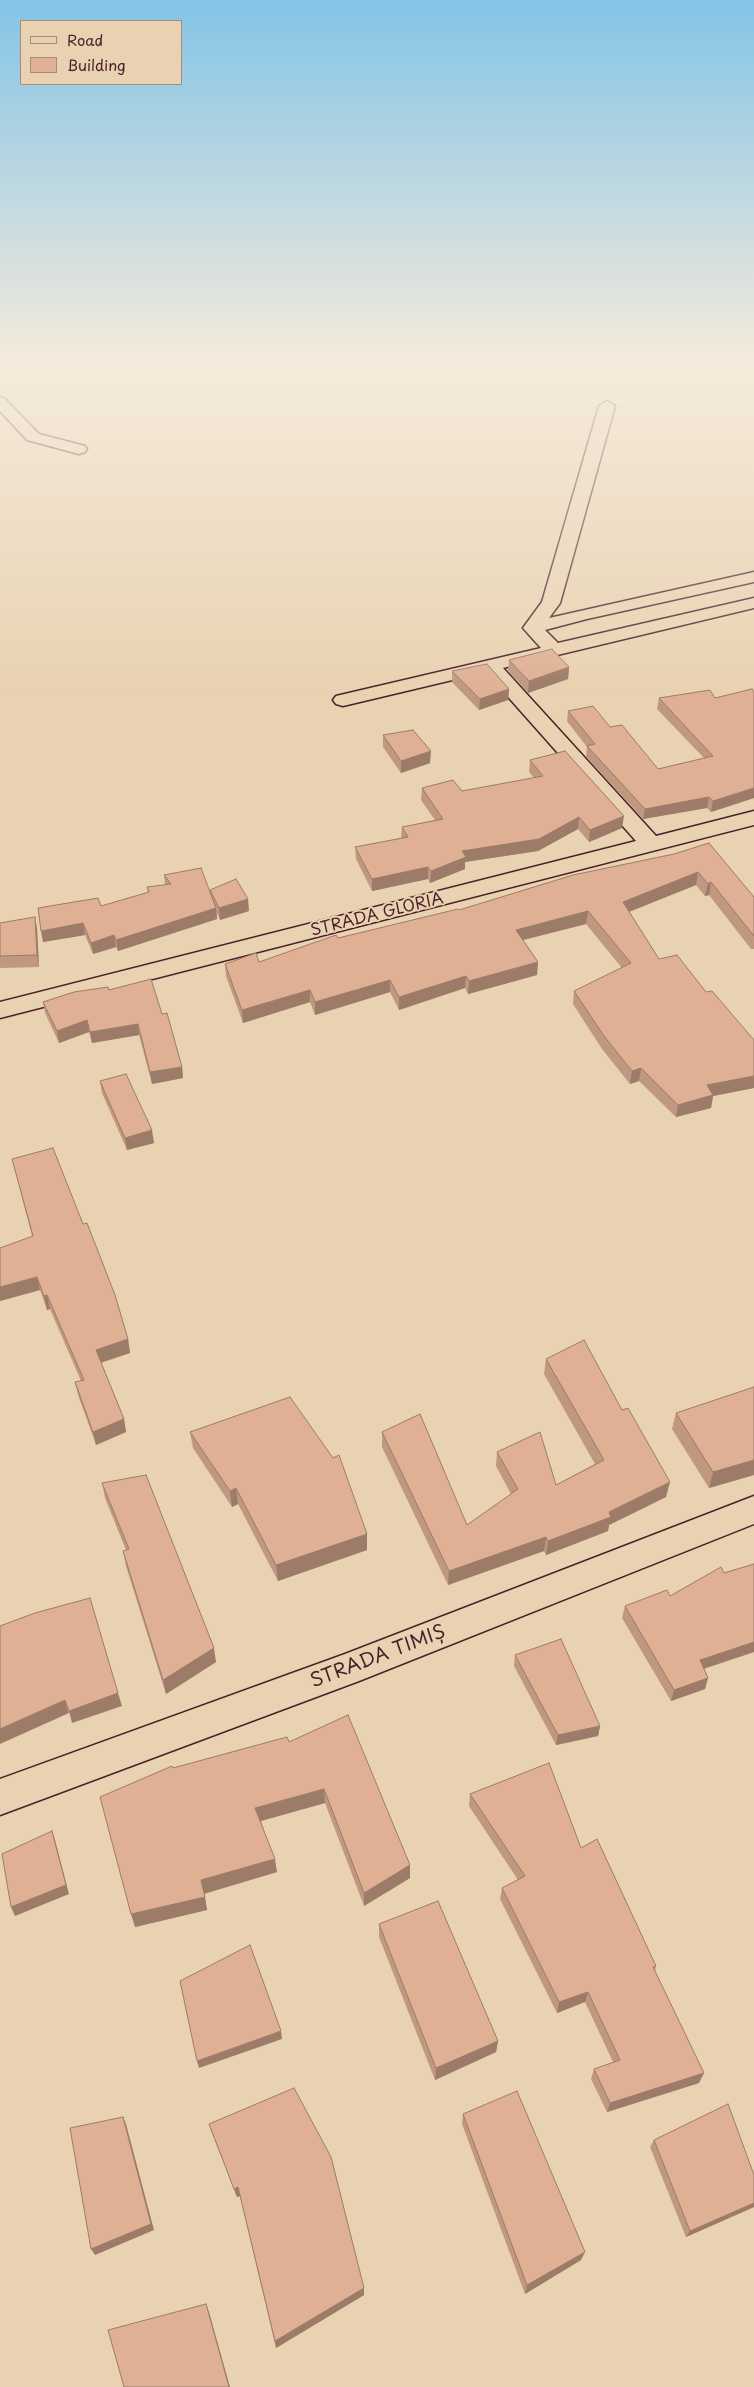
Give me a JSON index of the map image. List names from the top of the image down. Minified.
{"streets":{"street":["STRADA GLORIA","STRADA TIMIȘ"]},"legend":["Road","Building"]}
